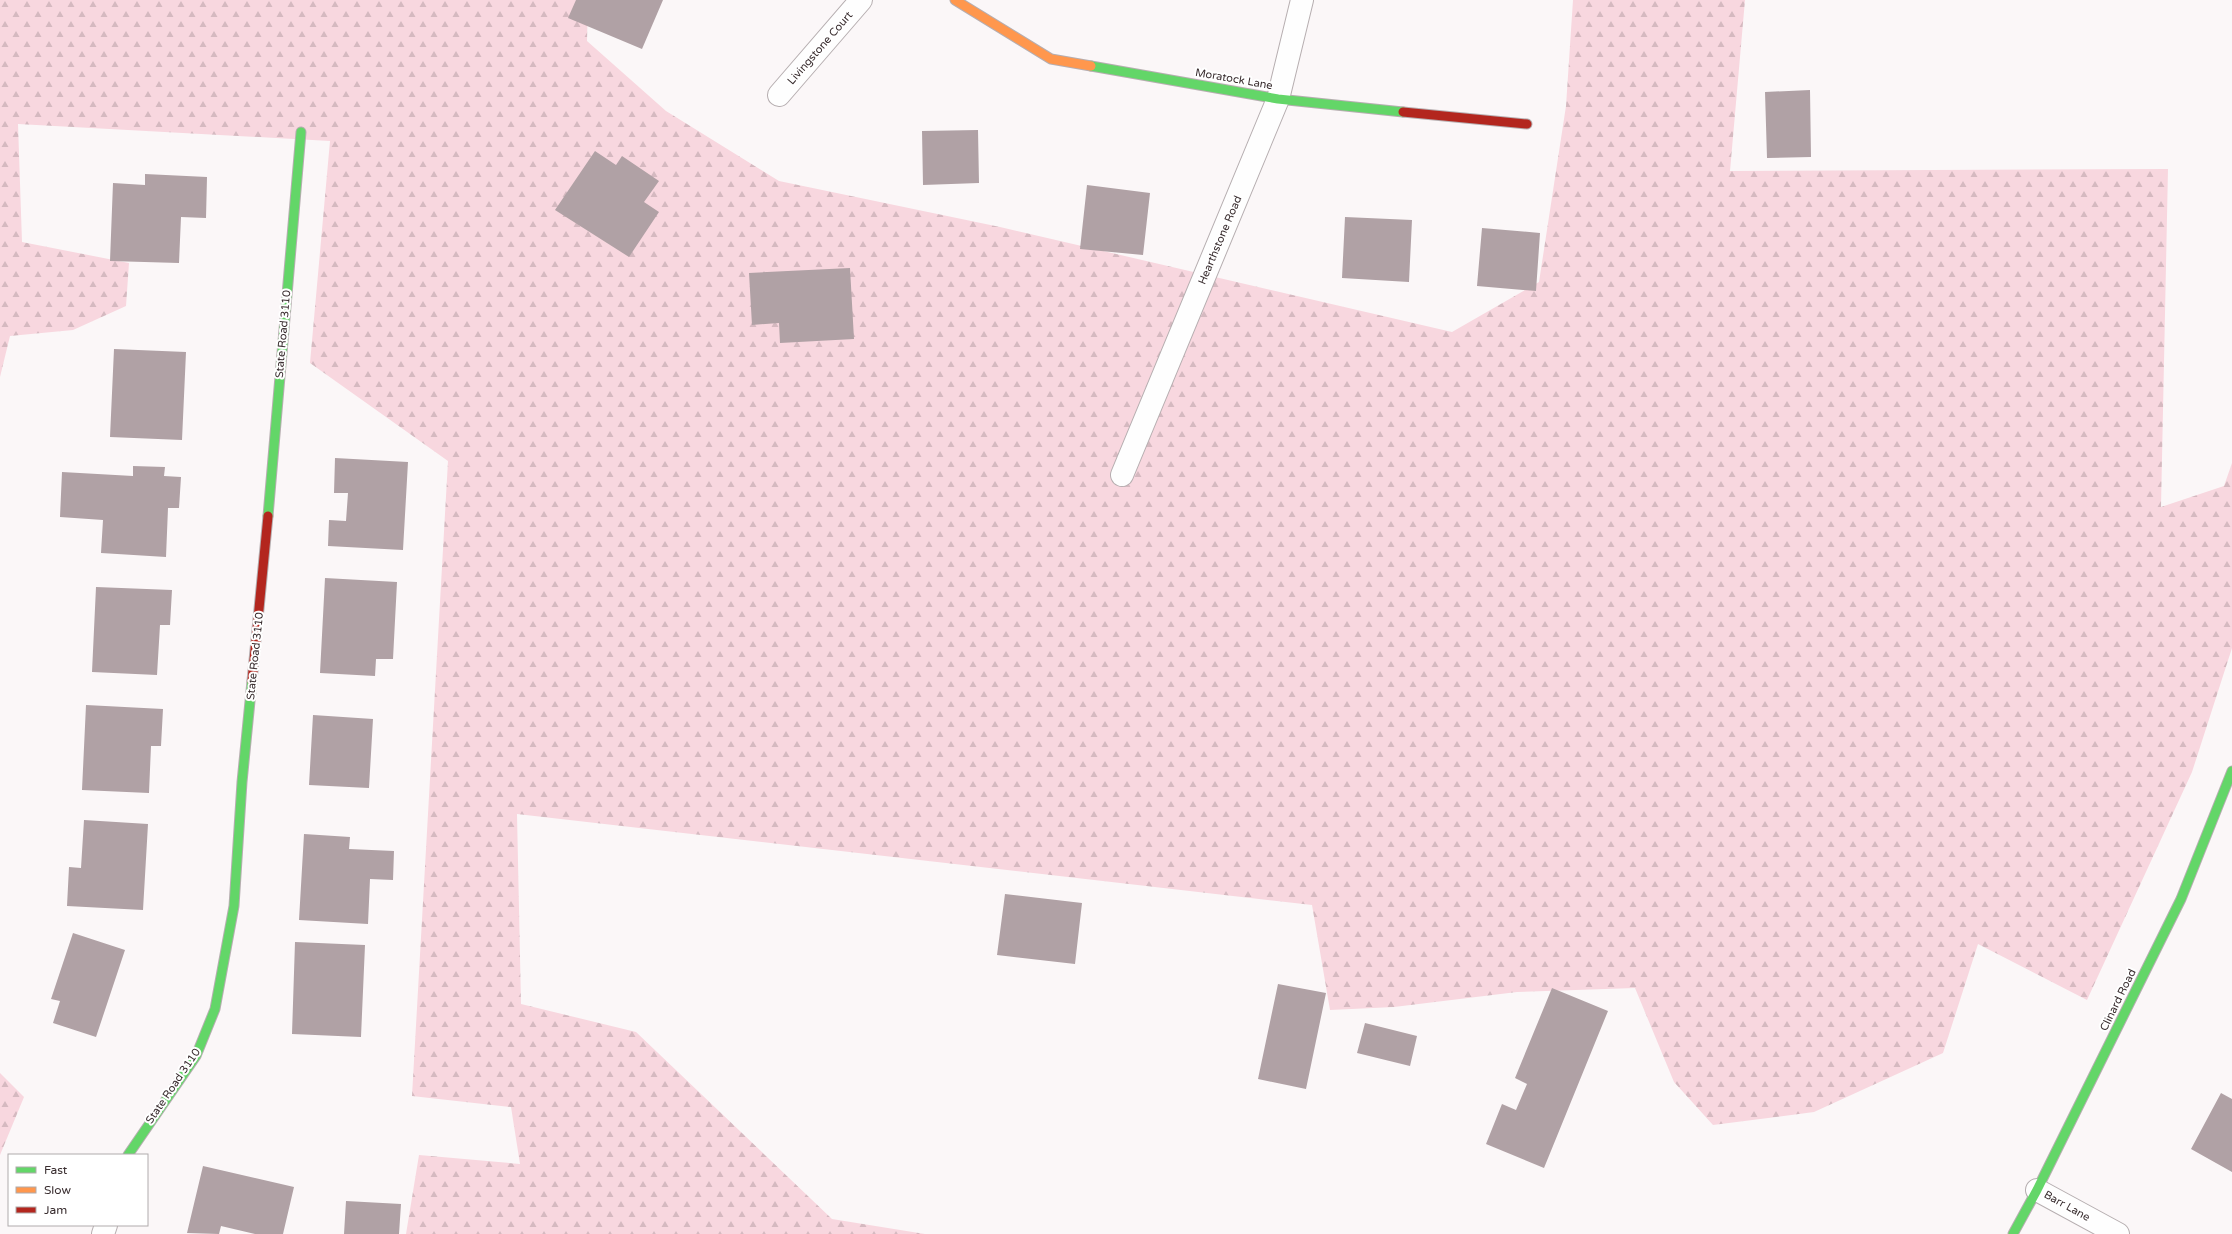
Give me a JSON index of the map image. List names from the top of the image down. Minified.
{"streets":{"street":["Livingstone Court","Moratock Lane","Hearthstone Road","State Road 3110","Clinard Road","Barr Lane"]},"crossings":[["Moratock Lane","Hearthstone Road"],["Clinard Road","Barr Lane"]],"legend":["Fast","Slow","Jam"]}
